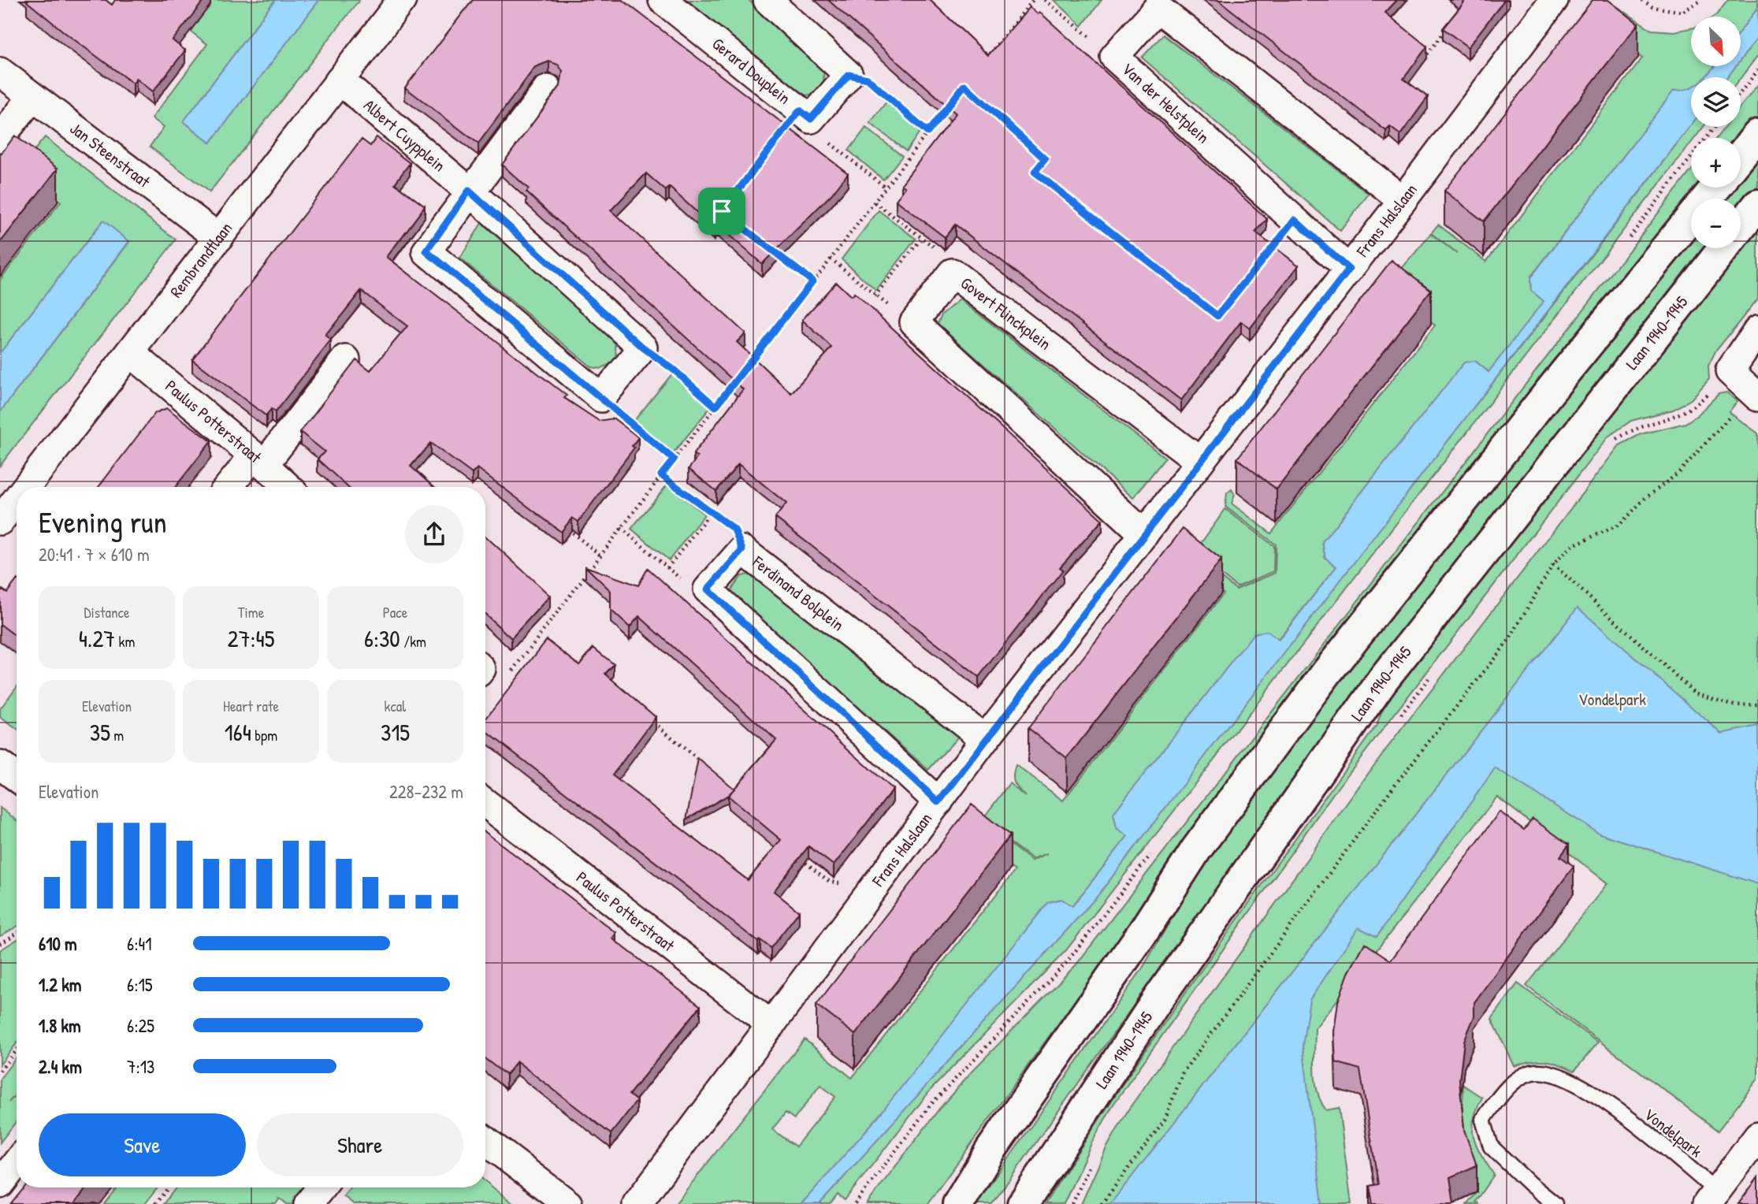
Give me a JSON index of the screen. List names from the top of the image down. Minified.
{"streets":{"main road":["Laan 1940-1945"],"street":["Gerard Douplein","Van der Helstplein","Albert Cuypplein","Jan Steenstraat","Frans Halslaan","Rembrandtlaan","Govert Flinckplein","Paulus Potterstraat","Ferdinand Bolplein"],"lane":["Vondelpark"]},"crossings":[["Van der Helstplein","Frans Halslaan"],["Albert Cuypplein","Rembrandtlaan"],["Jan Steenstraat","Rembrandtlaan"],["Frans Halslaan","Govert Flinckplein"],["Frans Halslaan","Paulus Potterstraat"],["Frans Halslaan","Ferdinand Bolplein"],["Rembrandtlaan","Paulus Potterstraat"]],"parks":["Vondelpark"],"north":"bottom right","page":{"map_buttons":["+","−"],"heading":["Evening run","20:41 · 7 × 610 m"],"stats":[["Distance","4.27 km"],["Time","27:45"],["Pace","6:30 /km"],["Elevation","35 m"],["Heart rate","164 bpm"],["kcal","315"]],"chart":["Elevation","228–232 m"],"list":[{"name":"610 m","note":"6:41"},{"name":"1.2 km","note":"6:15"},{"name":"1.8 km","note":"6:25"},{"name":"2.4 km","note":"7:13"}],"buttons":["Save","Share"]}}
